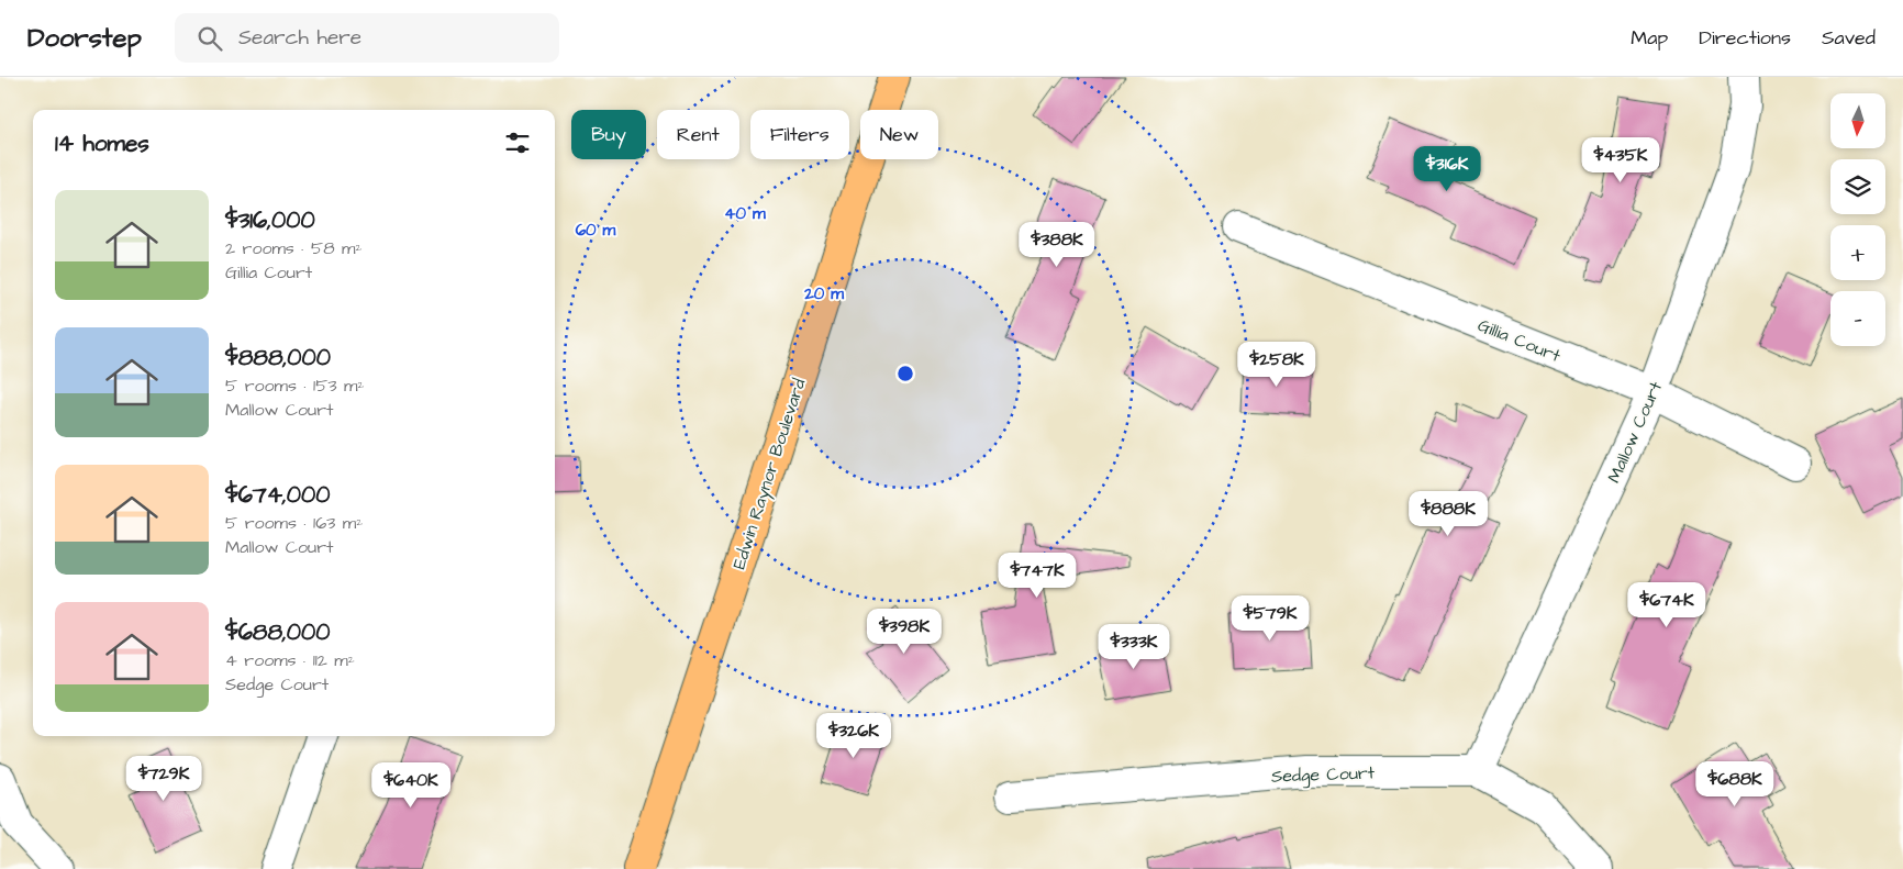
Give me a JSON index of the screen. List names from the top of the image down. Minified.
{"streets":{"main road":["Edwin Raynor Boulevard"],"street":["Gillia Court","Mallow Court","Sedge Court"]},"crossings":[["Gillia Court","Mallow Court"],["Mallow Court","Sedge Court"]],"north":"bottom","page":{"header":"Doorstep","search":"Search here","nav":["Map","Directions","Saved"],"map_buttons":["+","−"],"chip":["Buy","Rent","Filters","New"],"heading":"14 homes","price":["$435K","$316K","$388K","$258K","$888K","$747K","$674K","$579K","$398K","$333K","$326K","$729K","$688K","$640K"],"list":[{"name":"$316,000","note":"2 rooms · 58 m² · Gillia Court"},{"name":"$888,000","note":"5 rooms · 153 m² · Mallow Court"},{"name":"$674,000","note":"5 rooms · 163 m² · Mallow Court"},{"name":"$688,000","note":"4 rooms · 112 m² · Sedge Court"}]},"rings":["40 m","60 m","20 m"]}
